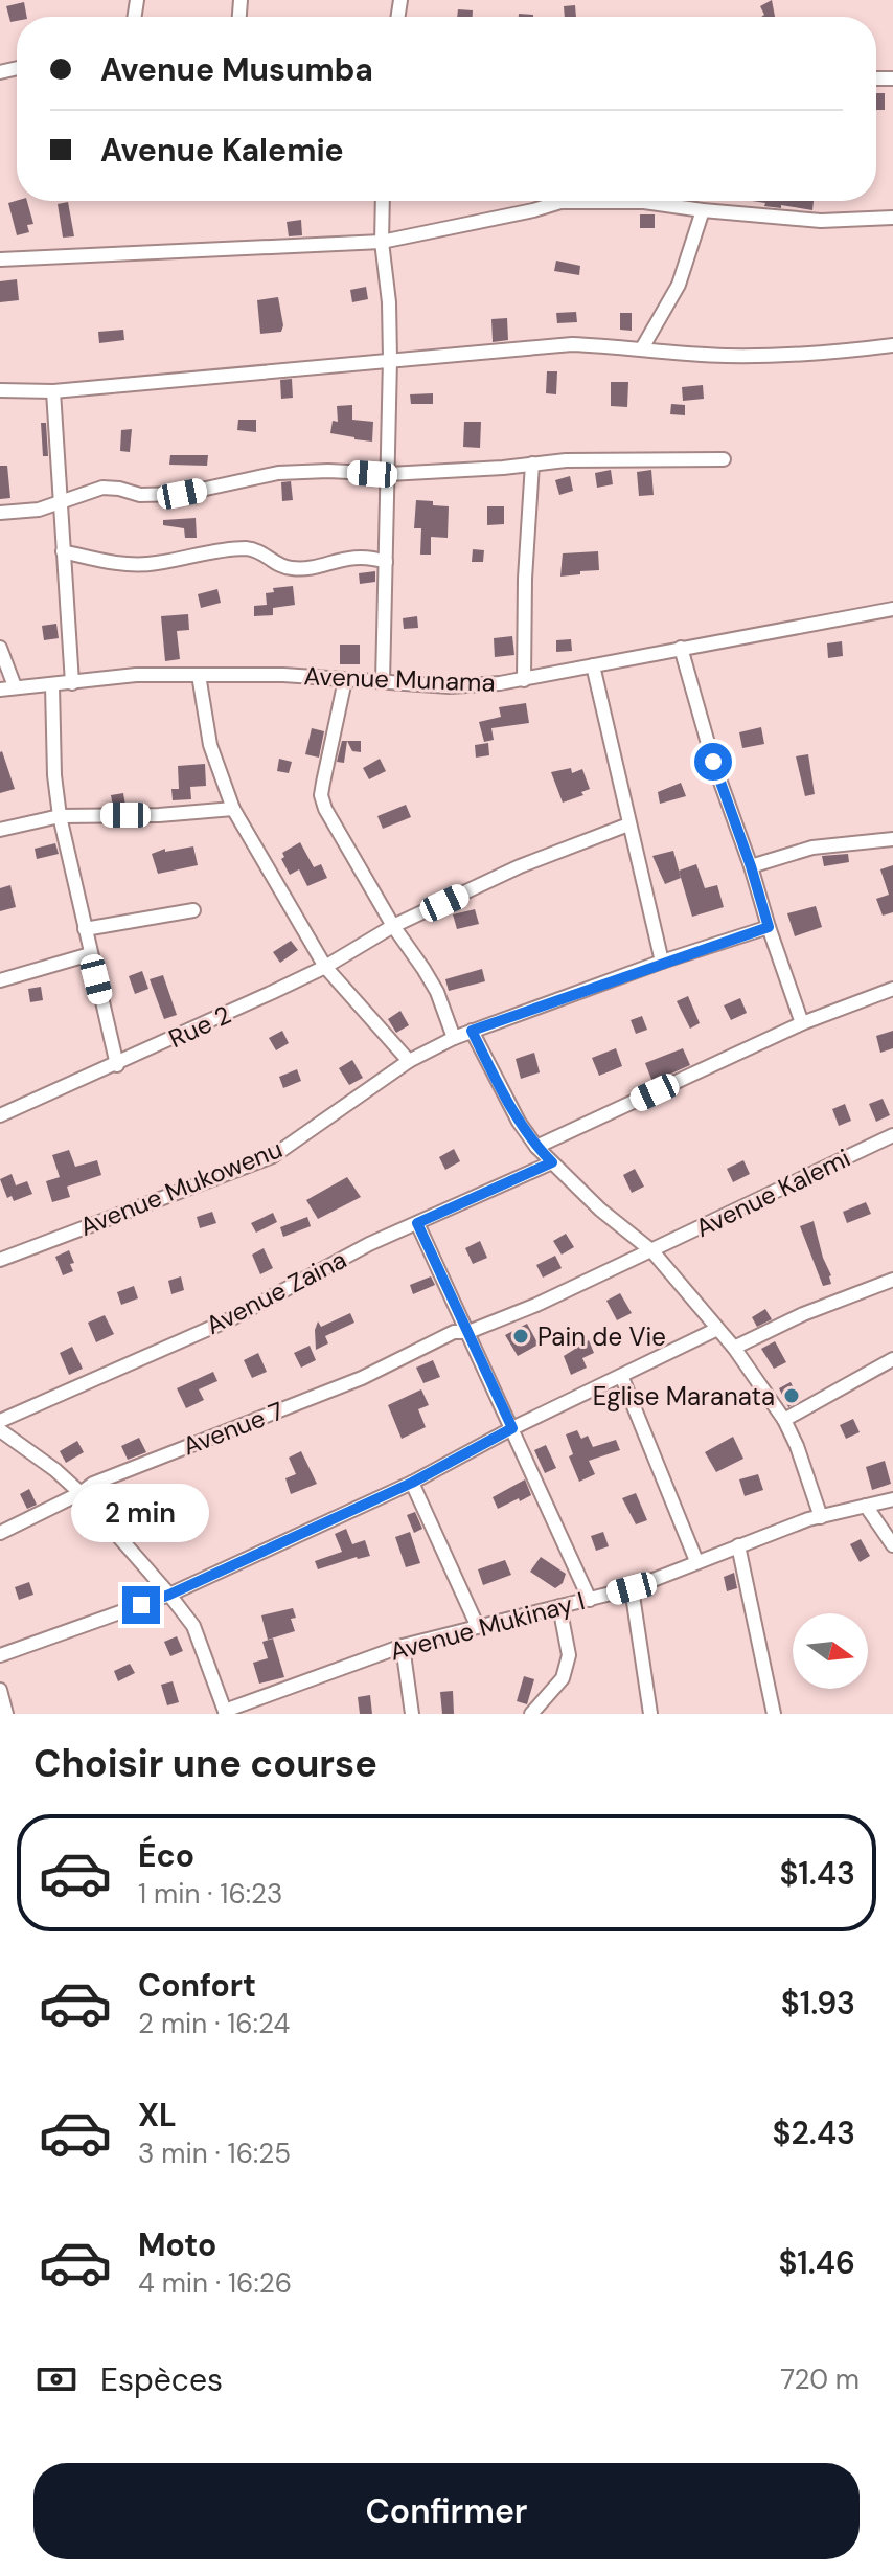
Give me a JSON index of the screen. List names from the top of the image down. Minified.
{"streets":{"street":["Avenue Munama","Rue 2","Avenue Mukowenu","Avenue Kalemi","Avenue Zaina","Avenue 7","Avenue Mukinay I"]},"crossings":[["Avenue Kalemi","Avenue 7"]],"places":["Pain de Vie","Eglise Maranata"],"north":"right","page":{"banner":["Avenue Musumba","Avenue Kalemie"],"bubble":"2 min","heading":"Choisir une course","list":[{"name":"Éco","note":"1 min · 16:23","value":"$1.43"},{"name":"Confort","note":"2 min · 16:24","value":"$1.93"},{"name":"XL","note":"3 min · 16:25","value":"$2.43"},{"name":"Moto","note":"4 min · 16:26","value":"$1.46"}],"pay":["Espèces","720 m"],"buttons":"Confirmer"}}
